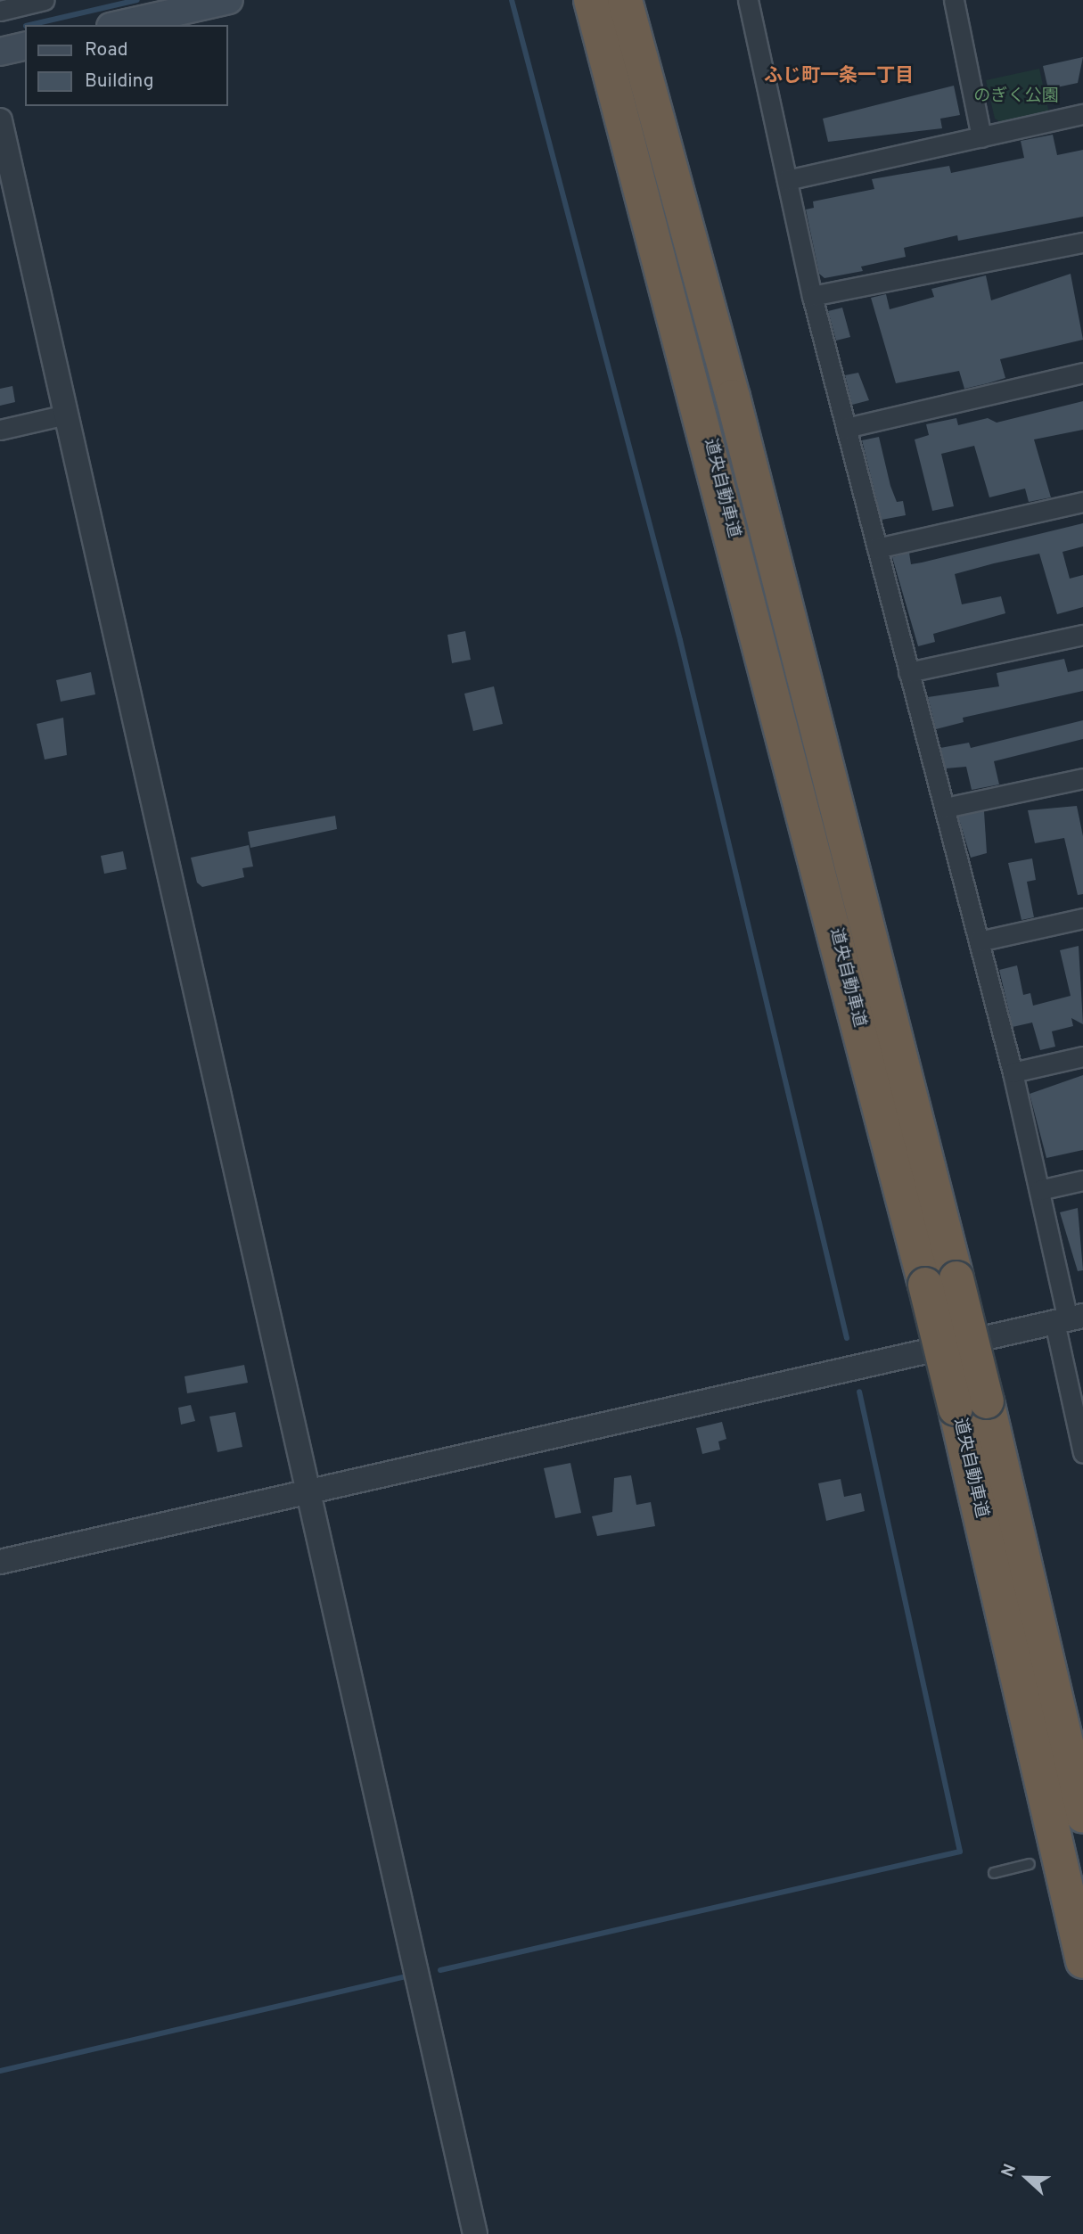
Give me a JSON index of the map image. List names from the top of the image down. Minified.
{"streets":{"highway":["道央自動車道"]},"districts":["ふじ町一条一丁目"],"parks":["のぎく公園"],"legend":["Road","Building"],"north":"left"}
